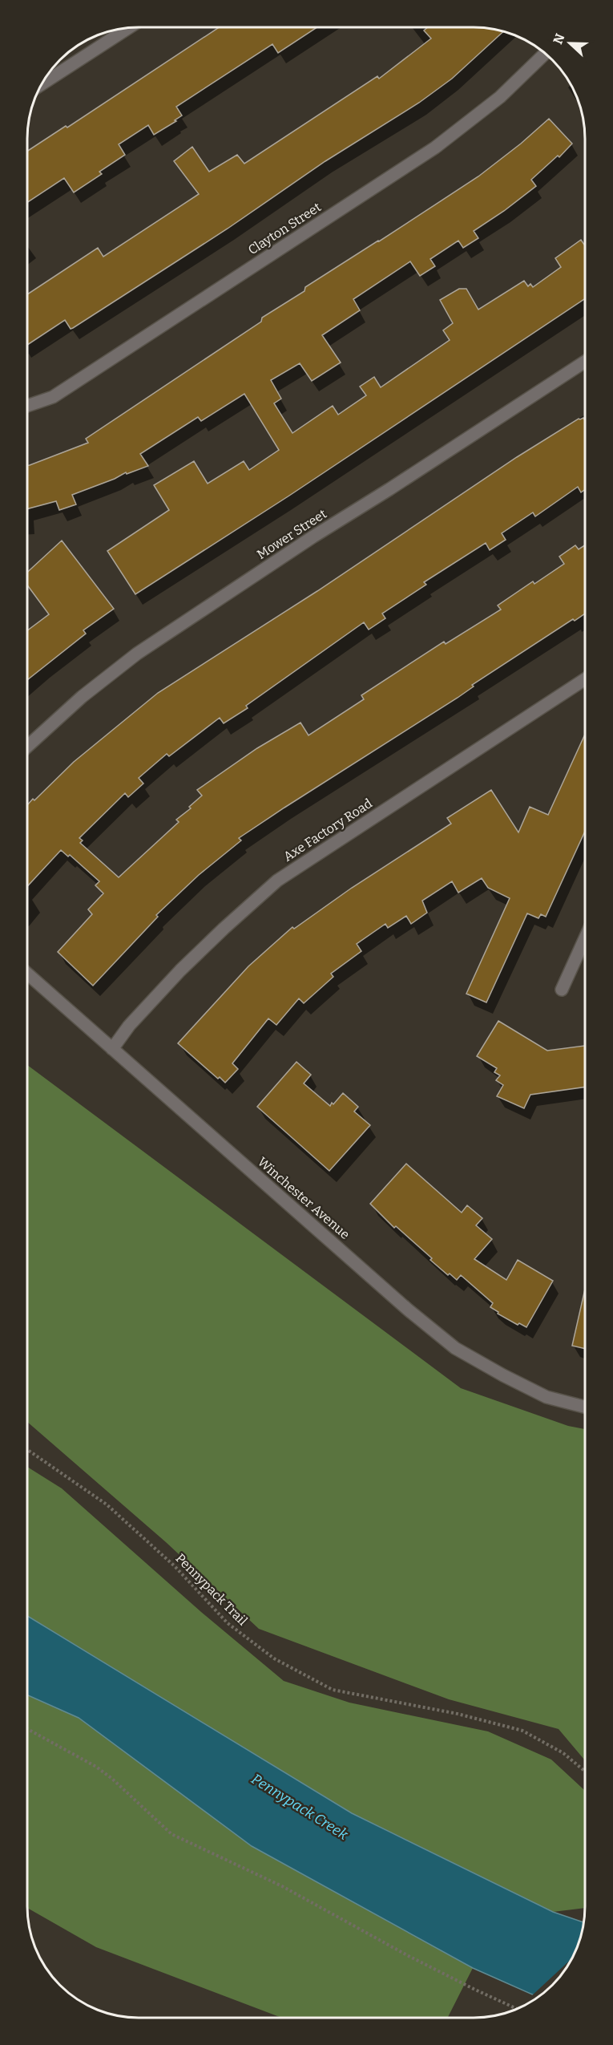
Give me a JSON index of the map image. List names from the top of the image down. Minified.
{"streets":{"street":["Clayton Street","Mower Street","Axe Factory Road","Winchester Avenue"],"path":["Pennypack Trail"]},"crossings":[["Axe Factory Road","Winchester Avenue"]],"water":["Pennypack Creek"],"north":"left"}
